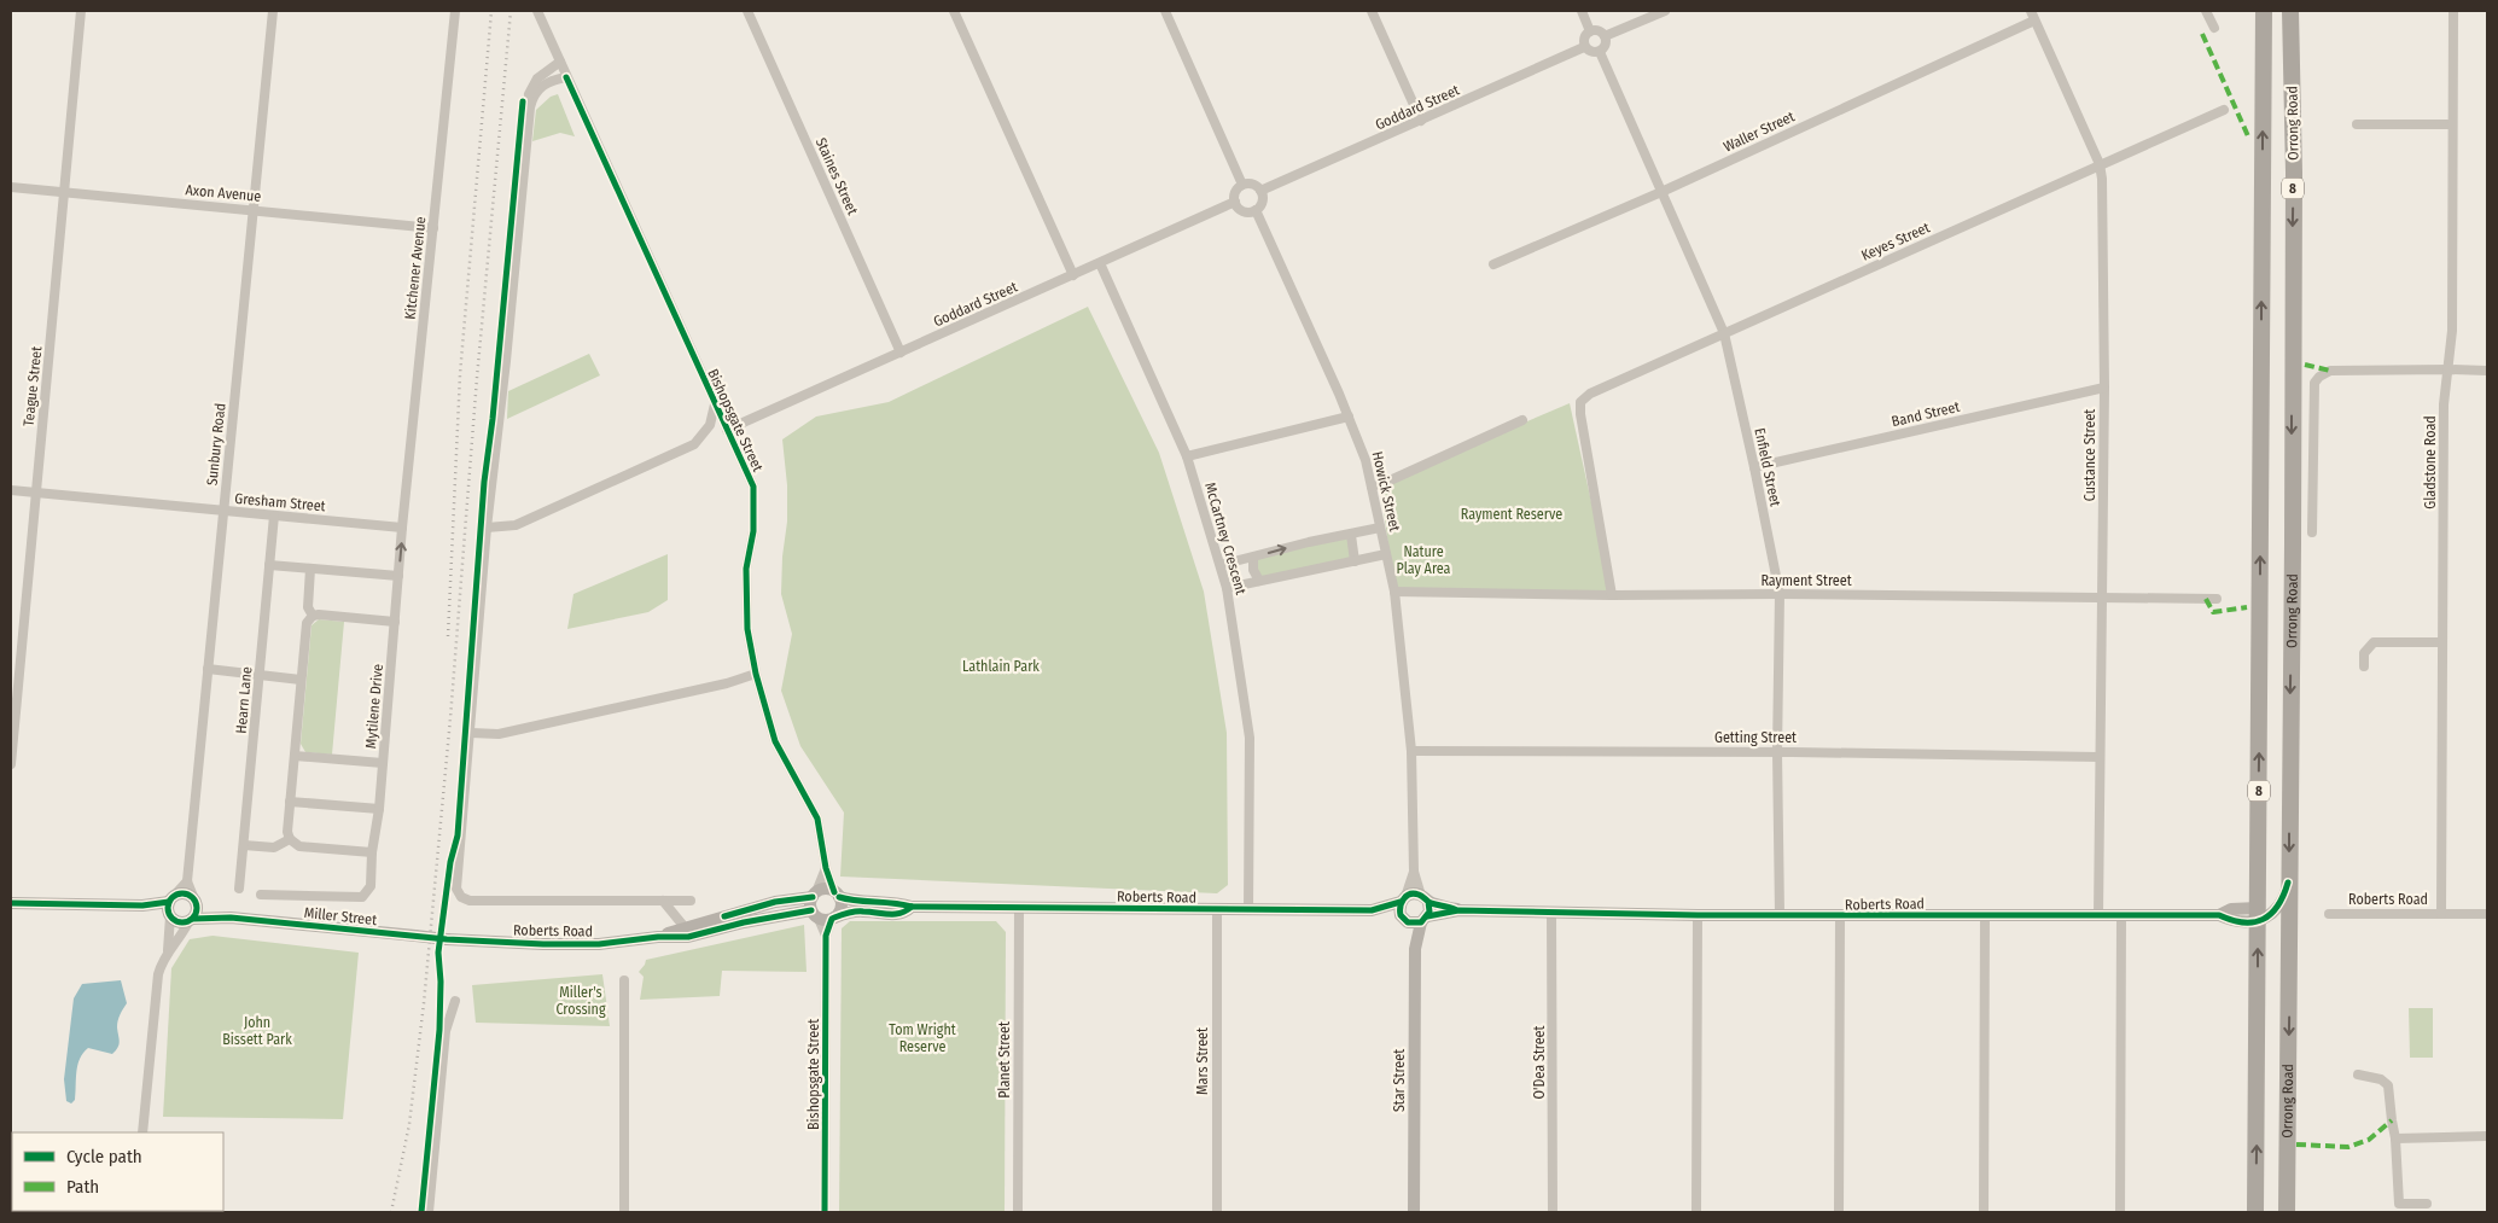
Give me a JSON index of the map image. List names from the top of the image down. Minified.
{"streets":{"highway":["Orrong Road","8"],"main road":["Roberts Road","Miller Street","Star Street"],"street":["Goddard Street","Waller Street","Staines Street","Axon Avenue","Keyes Street","Kitchener Avenue","Teague Street","Band Street","Bishopsgate Street","Sunbury Road","Custance Street","Gladstone Road","Enfield Street","Howick Street","Gresham Street","McCartney Crescent","Rayment Street","Hearn Lane","Mytilene Drive","Getting Street","Planet Street","Mars Street","O'Dea Street"]},"crossings":[["Goddard Street","Staines Street"],["Goddard Street","Bishopsgate Street"],["Goddard Street","Enfield Street"],["Goddard Street","Howick Street"],["Goddard Street","McCartney Crescent"],["Orrong Road","Roberts Road"],["Waller Street","Custance Street"],["Waller Street","Enfield Street"],["Axon Avenue","Kitchener Avenue"],["Axon Avenue","Teague Street"],["Axon Avenue","Sunbury Road"],["Keyes Street","Custance Street"],["Keyes Street","Enfield Street"],["Keyes Street","Rayment Street"],["Kitchener Avenue","Gresham Street"],["Kitchener Avenue","Mytilene Drive"],["Teague Street","Gresham Street"],["Band Street","Custance Street"],["Band Street","Enfield Street"],["Bishopsgate Street","Roberts Road"],["Sunbury Road","Gresham Street"],["Sunbury Road","Miller Street"],["Custance Street","Rayment Street"],["Custance Street","Getting Street"],["Custance Street","Roberts Road"],["Gladstone Road","Roberts Road"],["Enfield Street","Rayment Street"],["Enfield Street","Getting Street"],["Enfield Street","Roberts Road"],["Howick Street","Rayment Street"],["Howick Street","Getting Street"],["Howick Street","Roberts Road"],["Howick Street","Star Street"],["Gresham Street","Hearn Lane"],["Gresham Street","Mytilene Drive"],["McCartney Crescent","Roberts Road"],["Mytilene Drive","Miller Street"],["Roberts Road","Miller Street"],["Roberts Road","Planet Street"],["Roberts Road","Mars Street"],["Roberts Road","O'Dea Street"],["Roberts Road","Star Street"]],"parks":["Rayment Reserve","Nature Play Area","Lathlain Park","Miller's Crossing","John Bissett Park","Tom Wright Reserve"],"legend":["Cycle path","Path"]}
